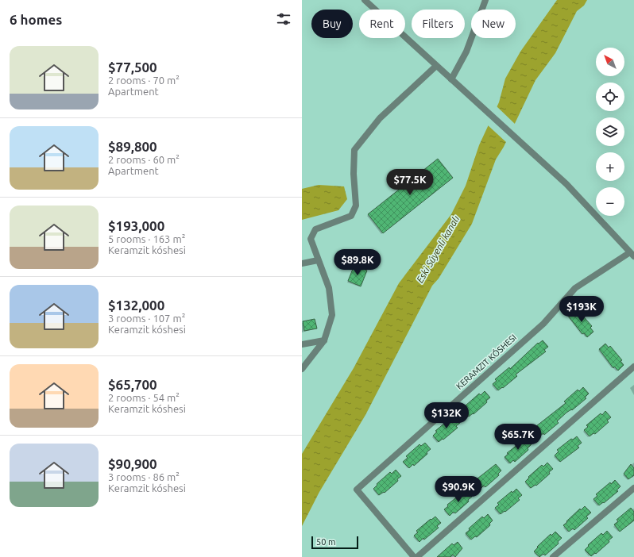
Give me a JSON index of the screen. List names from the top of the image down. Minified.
{"streets":{"street":["KERAMZIT KÓSHESI"]},"water":["Eski Súyenli kanalı"],"scale_bar":"50 m","north":"top left","page":{"heading":"6 homes","chip":["Buy","Rent","Filters","New"],"list":[{"name":"$77,500","note":"2 rooms · 70 m² · Apartment"},{"name":"$89,800","note":"2 rooms · 60 m² · Apartment"},{"name":"$193,000","note":"5 rooms · 163 m² · Keramzit kóshesi"},{"name":"$132,000","note":"3 rooms · 107 m² · Keramzit kóshesi"},{"name":"$65,700","note":"2 rooms · 54 m² · Keramzit kóshesi"},{"name":"$90,900","note":"3 rooms · 86 m² · Keramzit kóshesi"}],"map_buttons":["+","−"],"price":["$77.5K","$89.8K","$193K","$132K","$65.7K","$90.9K"],"scale":"50 m"}}
